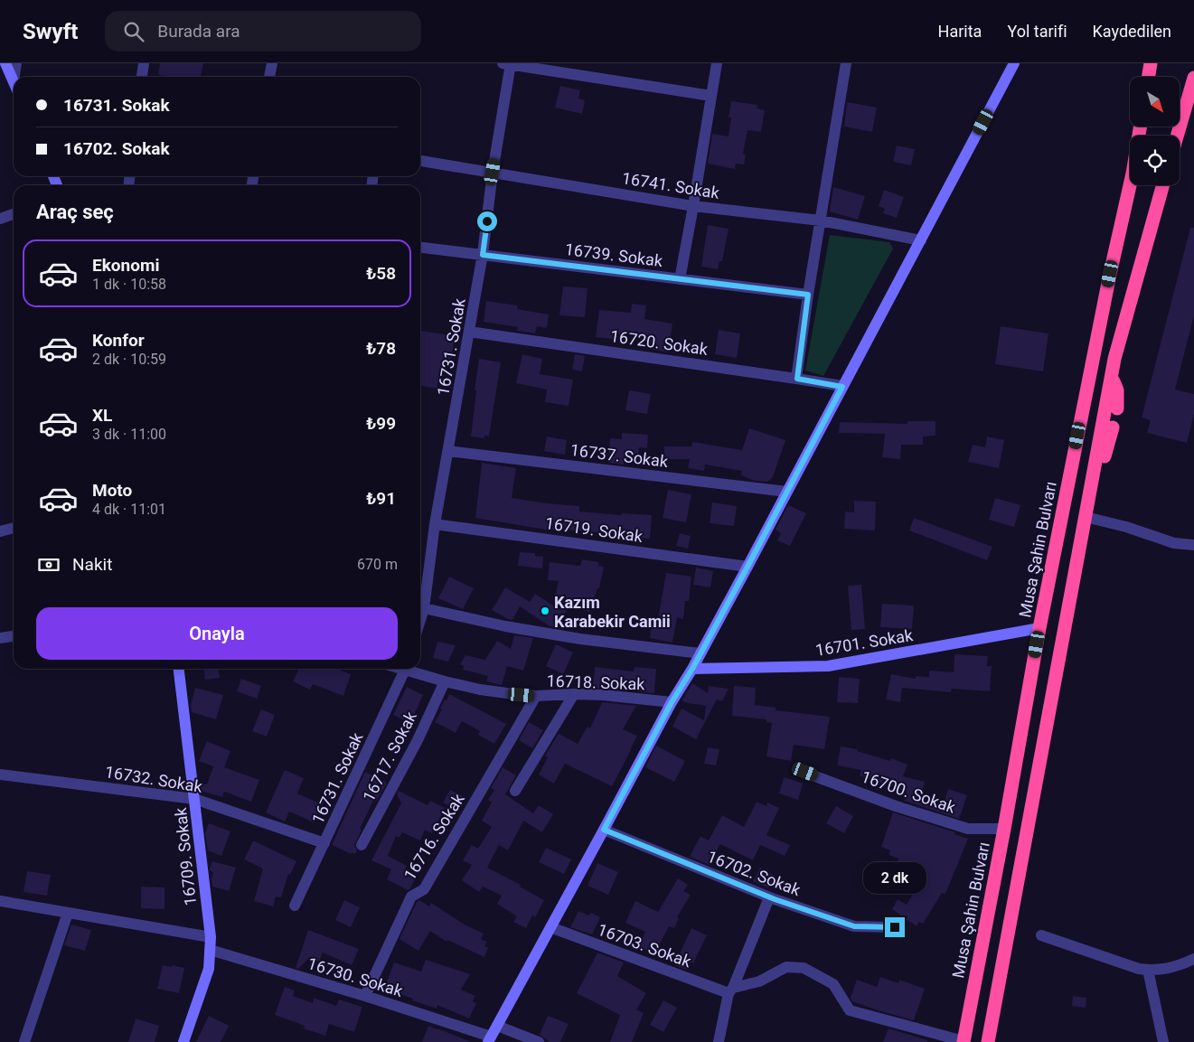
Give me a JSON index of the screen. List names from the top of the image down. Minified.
{"streets":{"highway":["Musa Şahin Bulvarı"],"main road":["16701. Sokak","16709. Sokak"],"street":["16741. Sokak","16739. Sokak","16720. Sokak","16731. Sokak","16737. Sokak","16719. Sokak","16718. Sokak","16717. Sokak","16732. Sokak","16700. Sokak","16716. Sokak","16702. Sokak","16703. Sokak","16730. Sokak"]},"crossings":[["16741. Sokak","16731. Sokak"],["16739. Sokak","16731. Sokak"],["16720. Sokak","16731. Sokak"],["16731. Sokak","16737. Sokak"],["16731. Sokak","16719. Sokak"],["16731. Sokak","16732. Sokak"],["Musa Şahin Bulvarı","16701. Sokak"],["Musa Şahin Bulvarı","16700. Sokak"],["16718. Sokak","16717. Sokak"],["16718. Sokak","16716. Sokak"],["16732. Sokak","16709. Sokak"],["16716. Sokak","16730. Sokak"],["16709. Sokak","16730. Sokak"]],"places":["Kazım Karabekir Camii"],"north":"bottom right","page":{"header":"Swyft","search":"Burada ara","nav":["Harita","Yol tarifi","Kaydedilen"],"banner":["16731. Sokak","16702. Sokak"],"heading":"Araç seç","list":[{"name":"Ekonomi","note":"1 dk · 10:58","value":"₺58"},{"name":"Konfor","note":"2 dk · 10:59","value":"₺78"},{"name":"XL","note":"3 dk · 11:00","value":"₺99"},{"name":"Moto","note":"4 dk · 11:01","value":"₺91"}],"pay":["Nakit","670 m"],"buttons":"Onayla","bubble":"2 dk"}}
